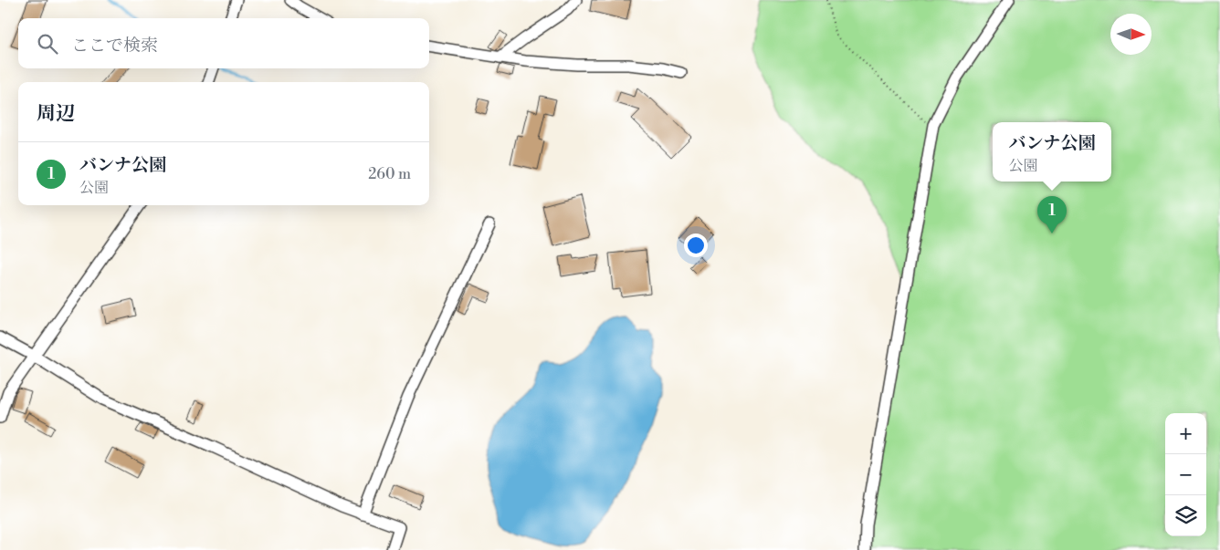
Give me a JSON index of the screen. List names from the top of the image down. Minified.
{"north":"right","page":{"search":"ここで検索","heading":"周辺","popup":["バンナ公園","公園"],"list":[{"mark":"1","name":"バンナ公園","note":"公園","value":"260 m"}],"pins":"1","map_buttons":["+","−"]}}
